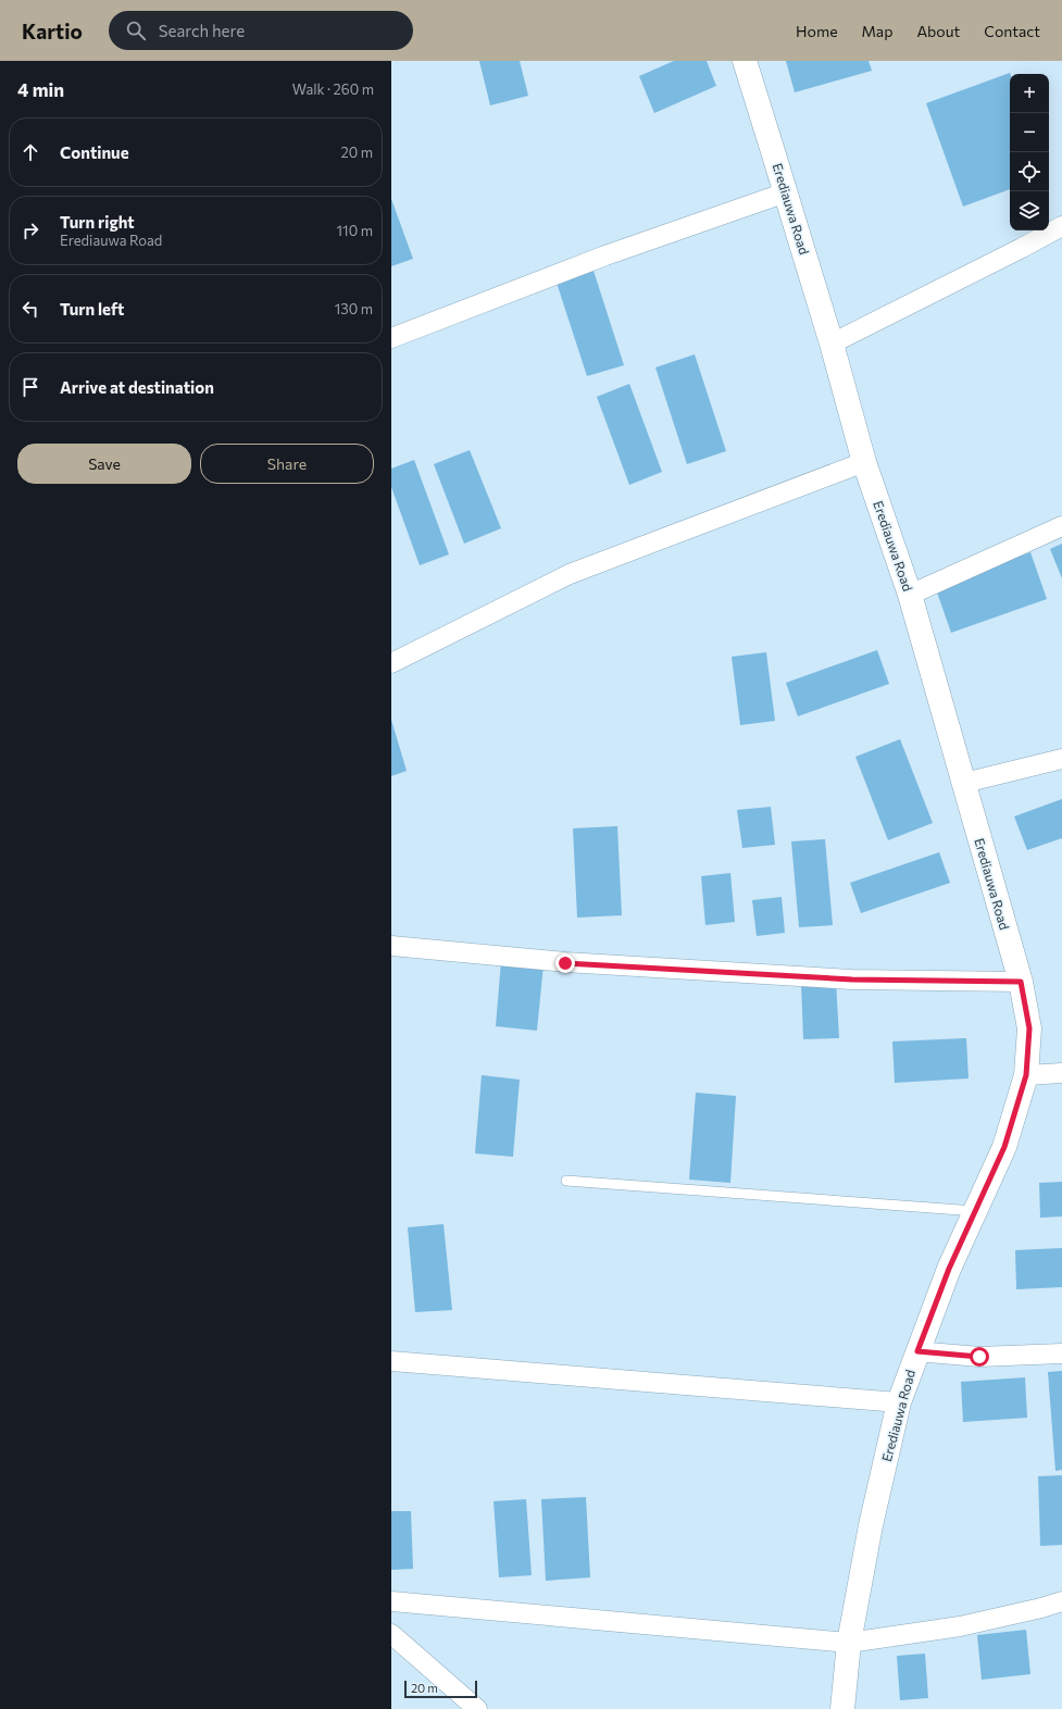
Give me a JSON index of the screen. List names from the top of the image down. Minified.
{"streets":{"street":["Erediauwa Road"]},"scale_bar":"20 m","page":{"header":"Kartio","search":"Search here","nav":["Home","Map","About","Contact"],"heading":["4 min","Walk · 260 m"],"map_buttons":["+","−"],"list":[["Continue","20 m"],["Turn right","Erediauwa Road","110 m"],["Turn left","130 m"],"Arrive at destination"],"buttons":["Save","Share"],"scale":"20 m"}}
